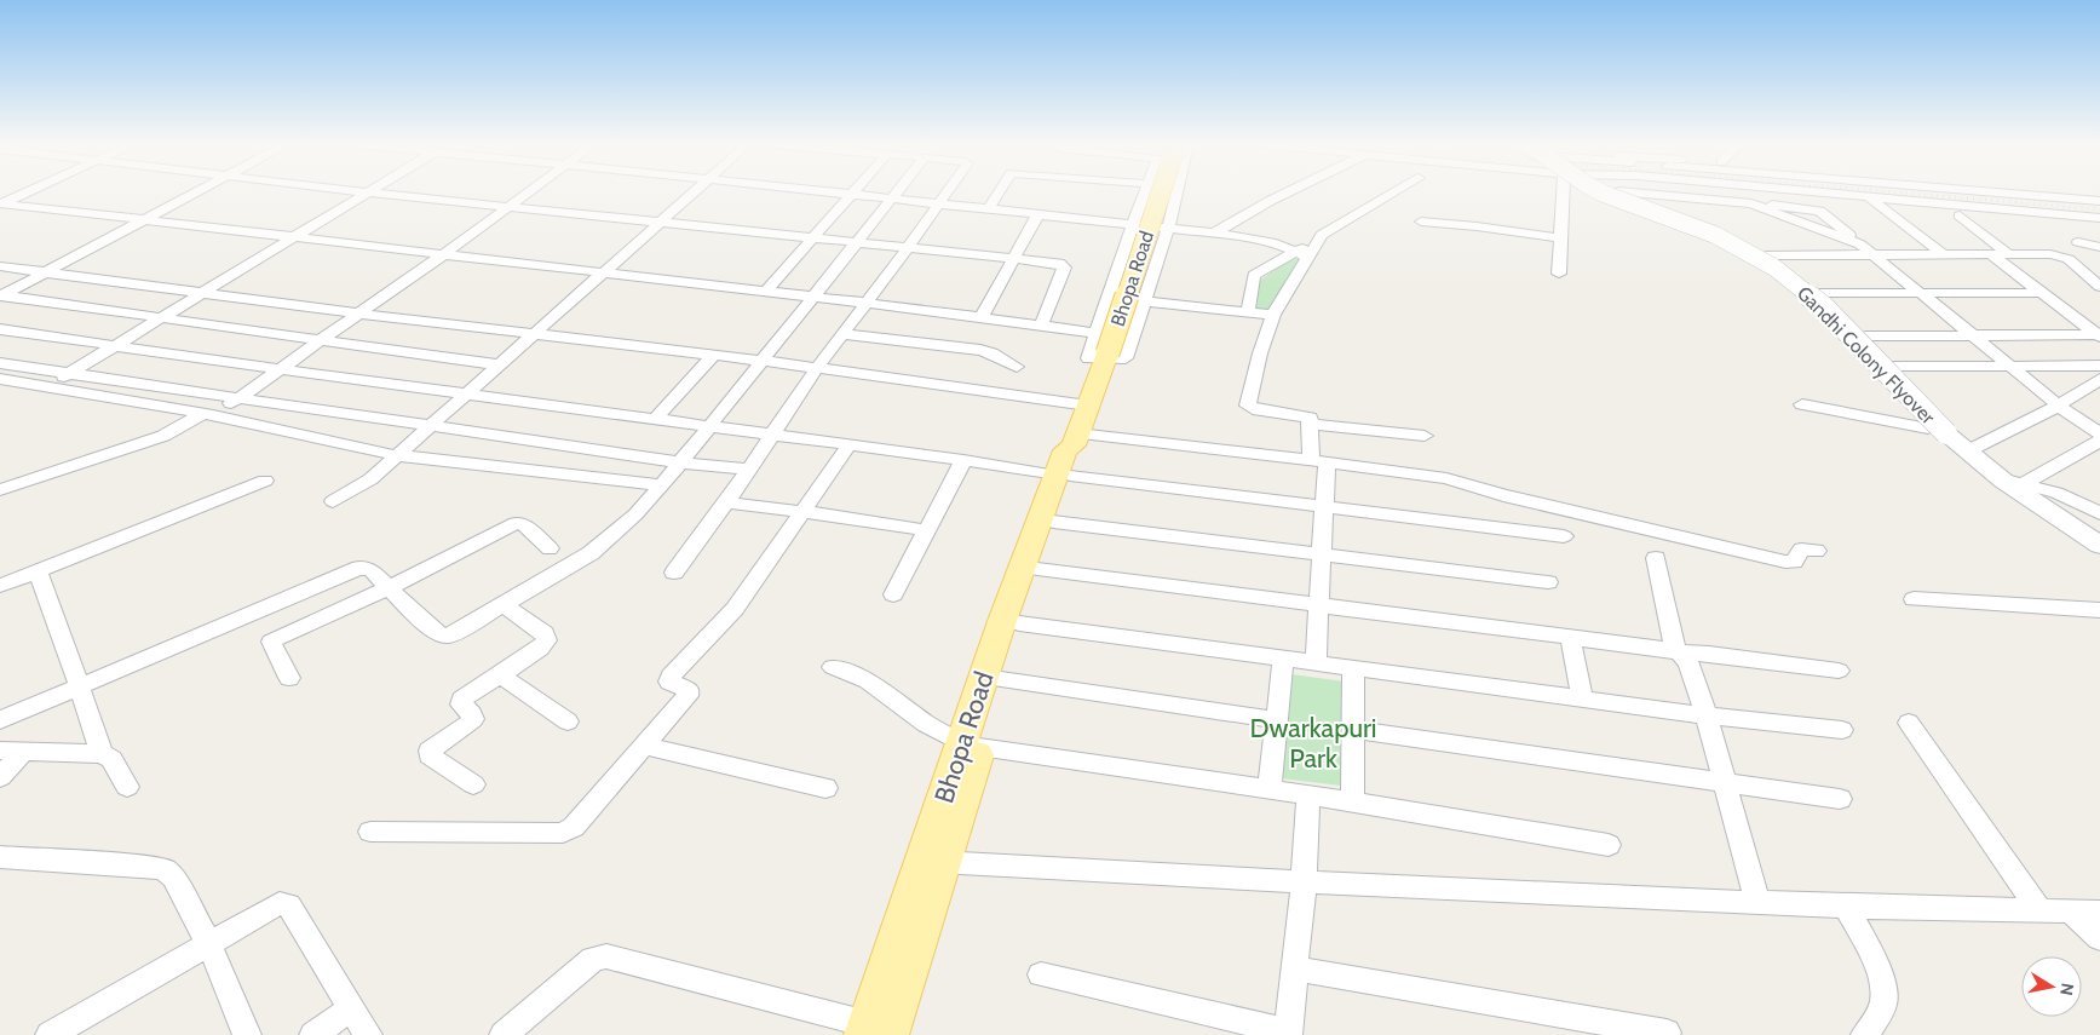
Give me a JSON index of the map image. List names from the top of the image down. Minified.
{"streets":{"main road":["Bhopa Road"],"street":["Gandhi Colony Flyover"]},"parks":["Dwarkapuri Park"],"north":"right"}
